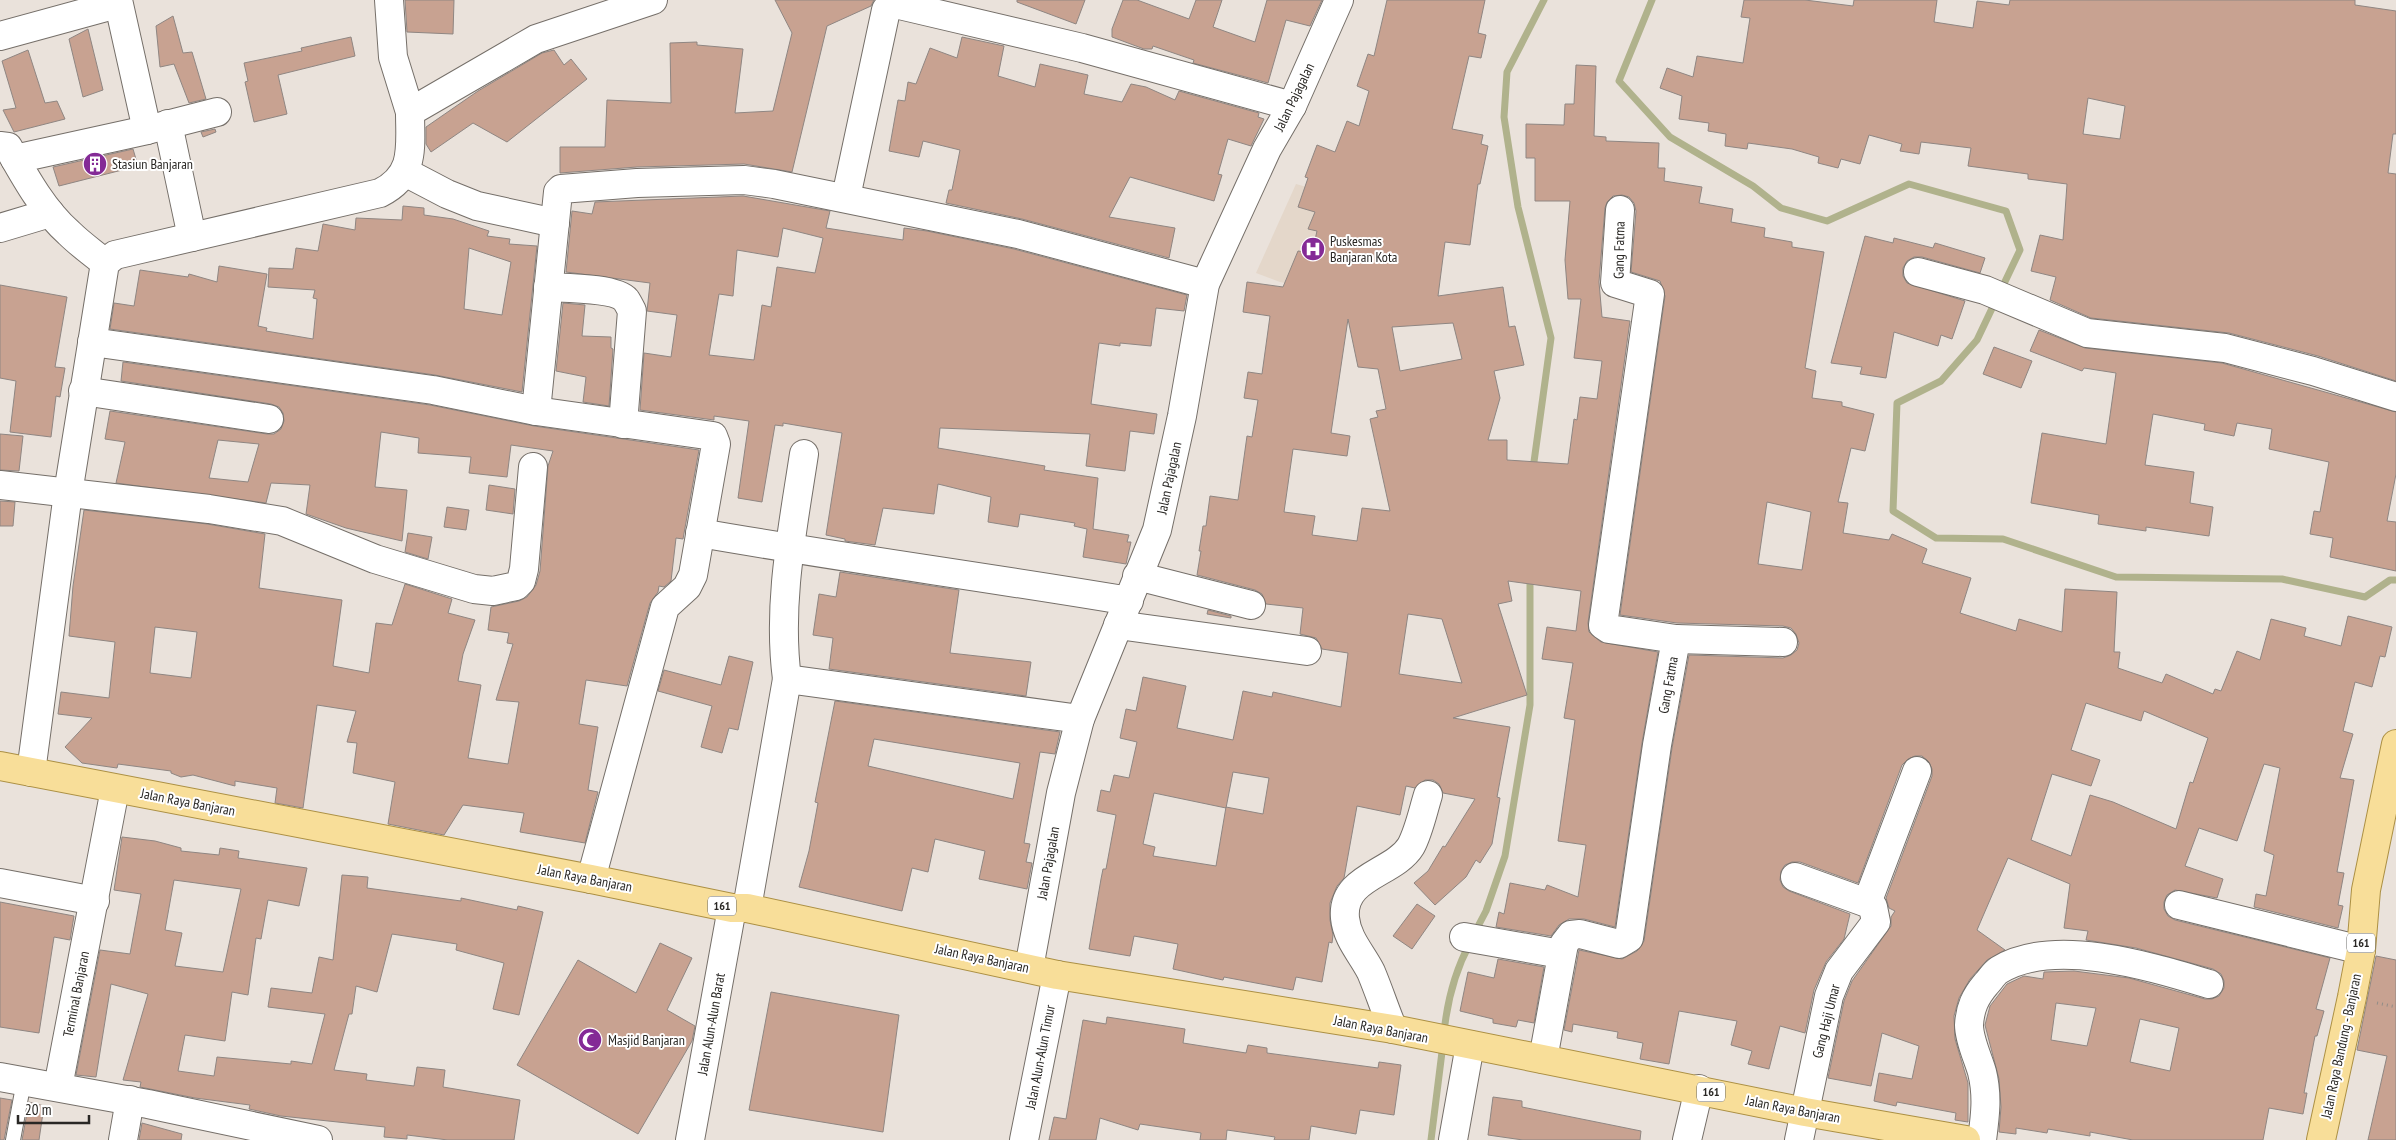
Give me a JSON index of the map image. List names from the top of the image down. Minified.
{"streets":{"main road":["Jalan Raya Banjaran","161","Jalan Raya Bandung - Banjaran"],"street":["Jalan Pajagalan","Gang Fatma","Terminal Banjaran","Gang Haji Umar","Jalan Alun-Alun Barat","Jalan Alun-Alun Timur"]},"crossings":[["Jalan Pajagalan","Jalan Raya Banjaran"],["Gang Fatma","Jalan Raya Banjaran"],["Jalan Raya Banjaran","Terminal Banjaran"],["Jalan Raya Banjaran","Gang Haji Umar"],["Jalan Raya Banjaran","Jalan Alun-Alun Barat"],["Jalan Raya Banjaran","Jalan Alun-Alun Timur"]],"places":{"building":["Stasiun Banjaran"],"hospital":["Puskesmas Banjaran Kota"],"mosque":["Masjid Banjaran"]},"scale_bar":"20 m"}
